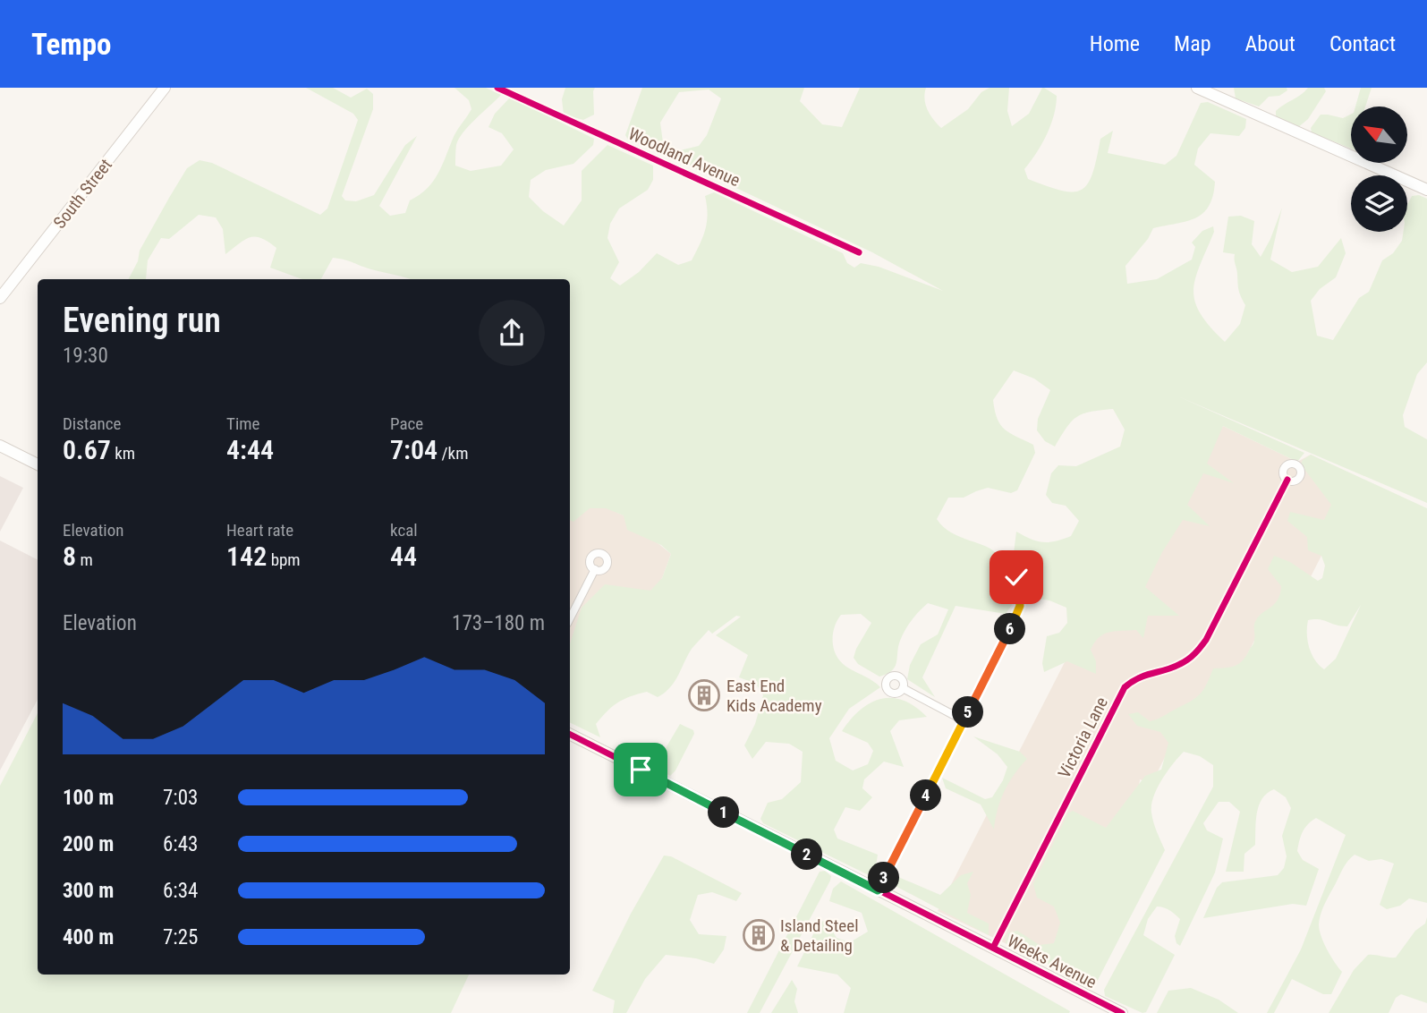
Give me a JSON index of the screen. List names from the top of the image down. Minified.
{"streets":{"street":["Woodland Avenue","South Street","Victoria Lane","Weeks Avenue"]},"crossings":[["Victoria Lane","Weeks Avenue"]],"places":{"building":["East End Kids Academy","Island Steel & Detailing"]},"north":"top left","page":{"header":"Tempo","nav":["Home","Map","About","Contact"],"heading":["Evening run","19:30"],"stats":[["Distance","0.67 km"],["Time","4:44"],["Pace","7:04 /km"],["Elevation","8 m"],["Heart rate","142 bpm"],["kcal","44"]],"chart":["Elevation","173–180 m"],"pins":["6","5","4","1","2","3"],"list":[{"name":"100 m","note":"7:03"},{"name":"200 m","note":"6:43"},{"name":"300 m","note":"6:34"},{"name":"400 m","note":"7:25"}]}}
